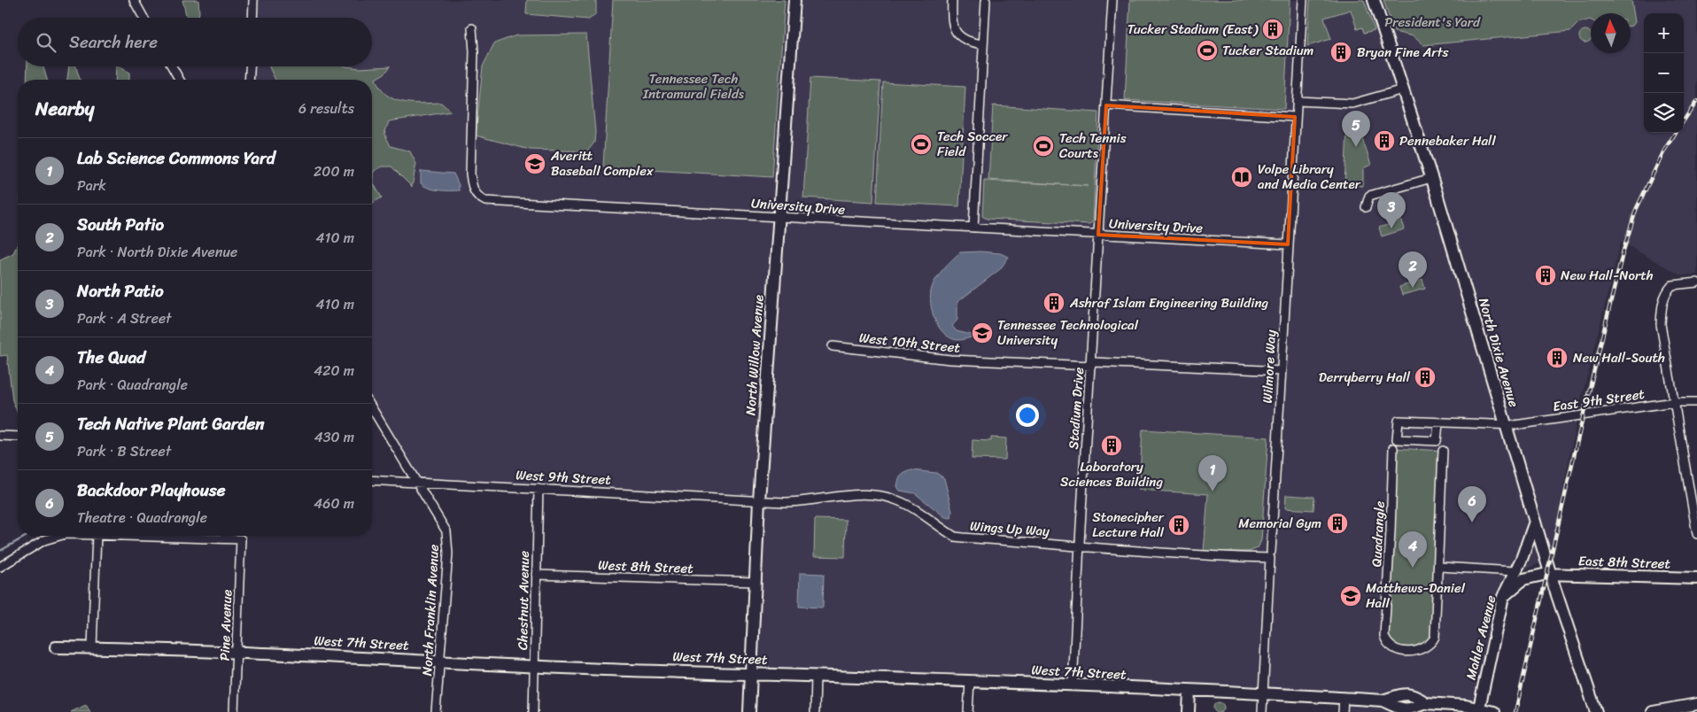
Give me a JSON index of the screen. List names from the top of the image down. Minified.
{"streets":{"street":["University Drive","West 10th Street","North Dixie Avenue","North Willow Avenue","Wilmore Way","East 9th Street","Stadium Drive","West 9th Street","Wings Up Way","Quadrangle","East 8th Street","West 8th Street","Chestnut Avenue","North Franklin Avenue","Pine Avenue","Mahler Avenue","West 7th Street"]},"crossings":[["University Drive","North Willow Avenue"],["University Drive","Wilmore Way"],["University Drive","Stadium Drive"],["West 10th Street","Wilmore Way"],["West 10th Street","Stadium Drive"],["North Dixie Avenue","East 9th Street"],["North Dixie Avenue","East 8th Street"],["North Dixie Avenue","Mahler Avenue"],["North Willow Avenue","West 9th Street"],["North Willow Avenue","Wings Up Way"],["North Willow Avenue","West 8th Street"],["North Willow Avenue","West 7th Street"],["Wilmore Way","Wings Up Way"],["Wilmore Way","West 7th Street"],["Stadium Drive","Wings Up Way"],["Stadium Drive","West 7th Street"],["West 9th Street","Wings Up Way"],["West 9th Street","Chestnut Avenue"],["West 9th Street","North Franklin Avenue"],["East 8th Street","Mahler Avenue"],["West 8th Street","Chestnut Avenue"],["Chestnut Avenue","West 7th Street"],["North Franklin Avenue","West 7th Street"],["Pine Avenue","West 7th Street"],["Mahler Avenue","West 7th Street"]],"parks":["President's Yard","Tennessee Tech Intramural Fields"],"places":{"building":["Tucker Stadium (East)","Bryan Fine Arts","Pennebaker Hall","New Hall-North","Ashraf Islam Engineering Building","New Hall-South","Derryberry Hall","Laboratory Sciences Building","Memorial Gym","Stonecipher Lecture Hall"],"sports":["Tucker Stadium","Tech Soccer Field","Tech Tennis Courts"],"school or university":["Averitt Baseball Complex","Tennessee Technological University","Matthews-Daniel Hall"],"library":["Volpe Library and Media Center"]},"north":"top","page":{"map_buttons":["+","−"],"search":"Search here","heading":["Nearby","6 results"],"pins":["5","3","2","1","6","4"],"list":[{"mark":"1","name":"Lab Science Commons Yard","note":"Park","value":"200 m"},{"mark":"2","name":"South Patio","note":"Park · North Dixie Avenue","value":"410 m"},{"mark":"3","name":"North Patio","note":"Park · A Street","value":"410 m"},{"mark":"4","name":"The Quad","note":"Park · Quadrangle","value":"420 m"},{"mark":"5","name":"Tech Native Plant Garden","note":"Park · B Street","value":"430 m"},{"mark":"6","name":"Backdoor Playhouse","note":"Theatre · Quadrangle","value":"460 m"}]}}
